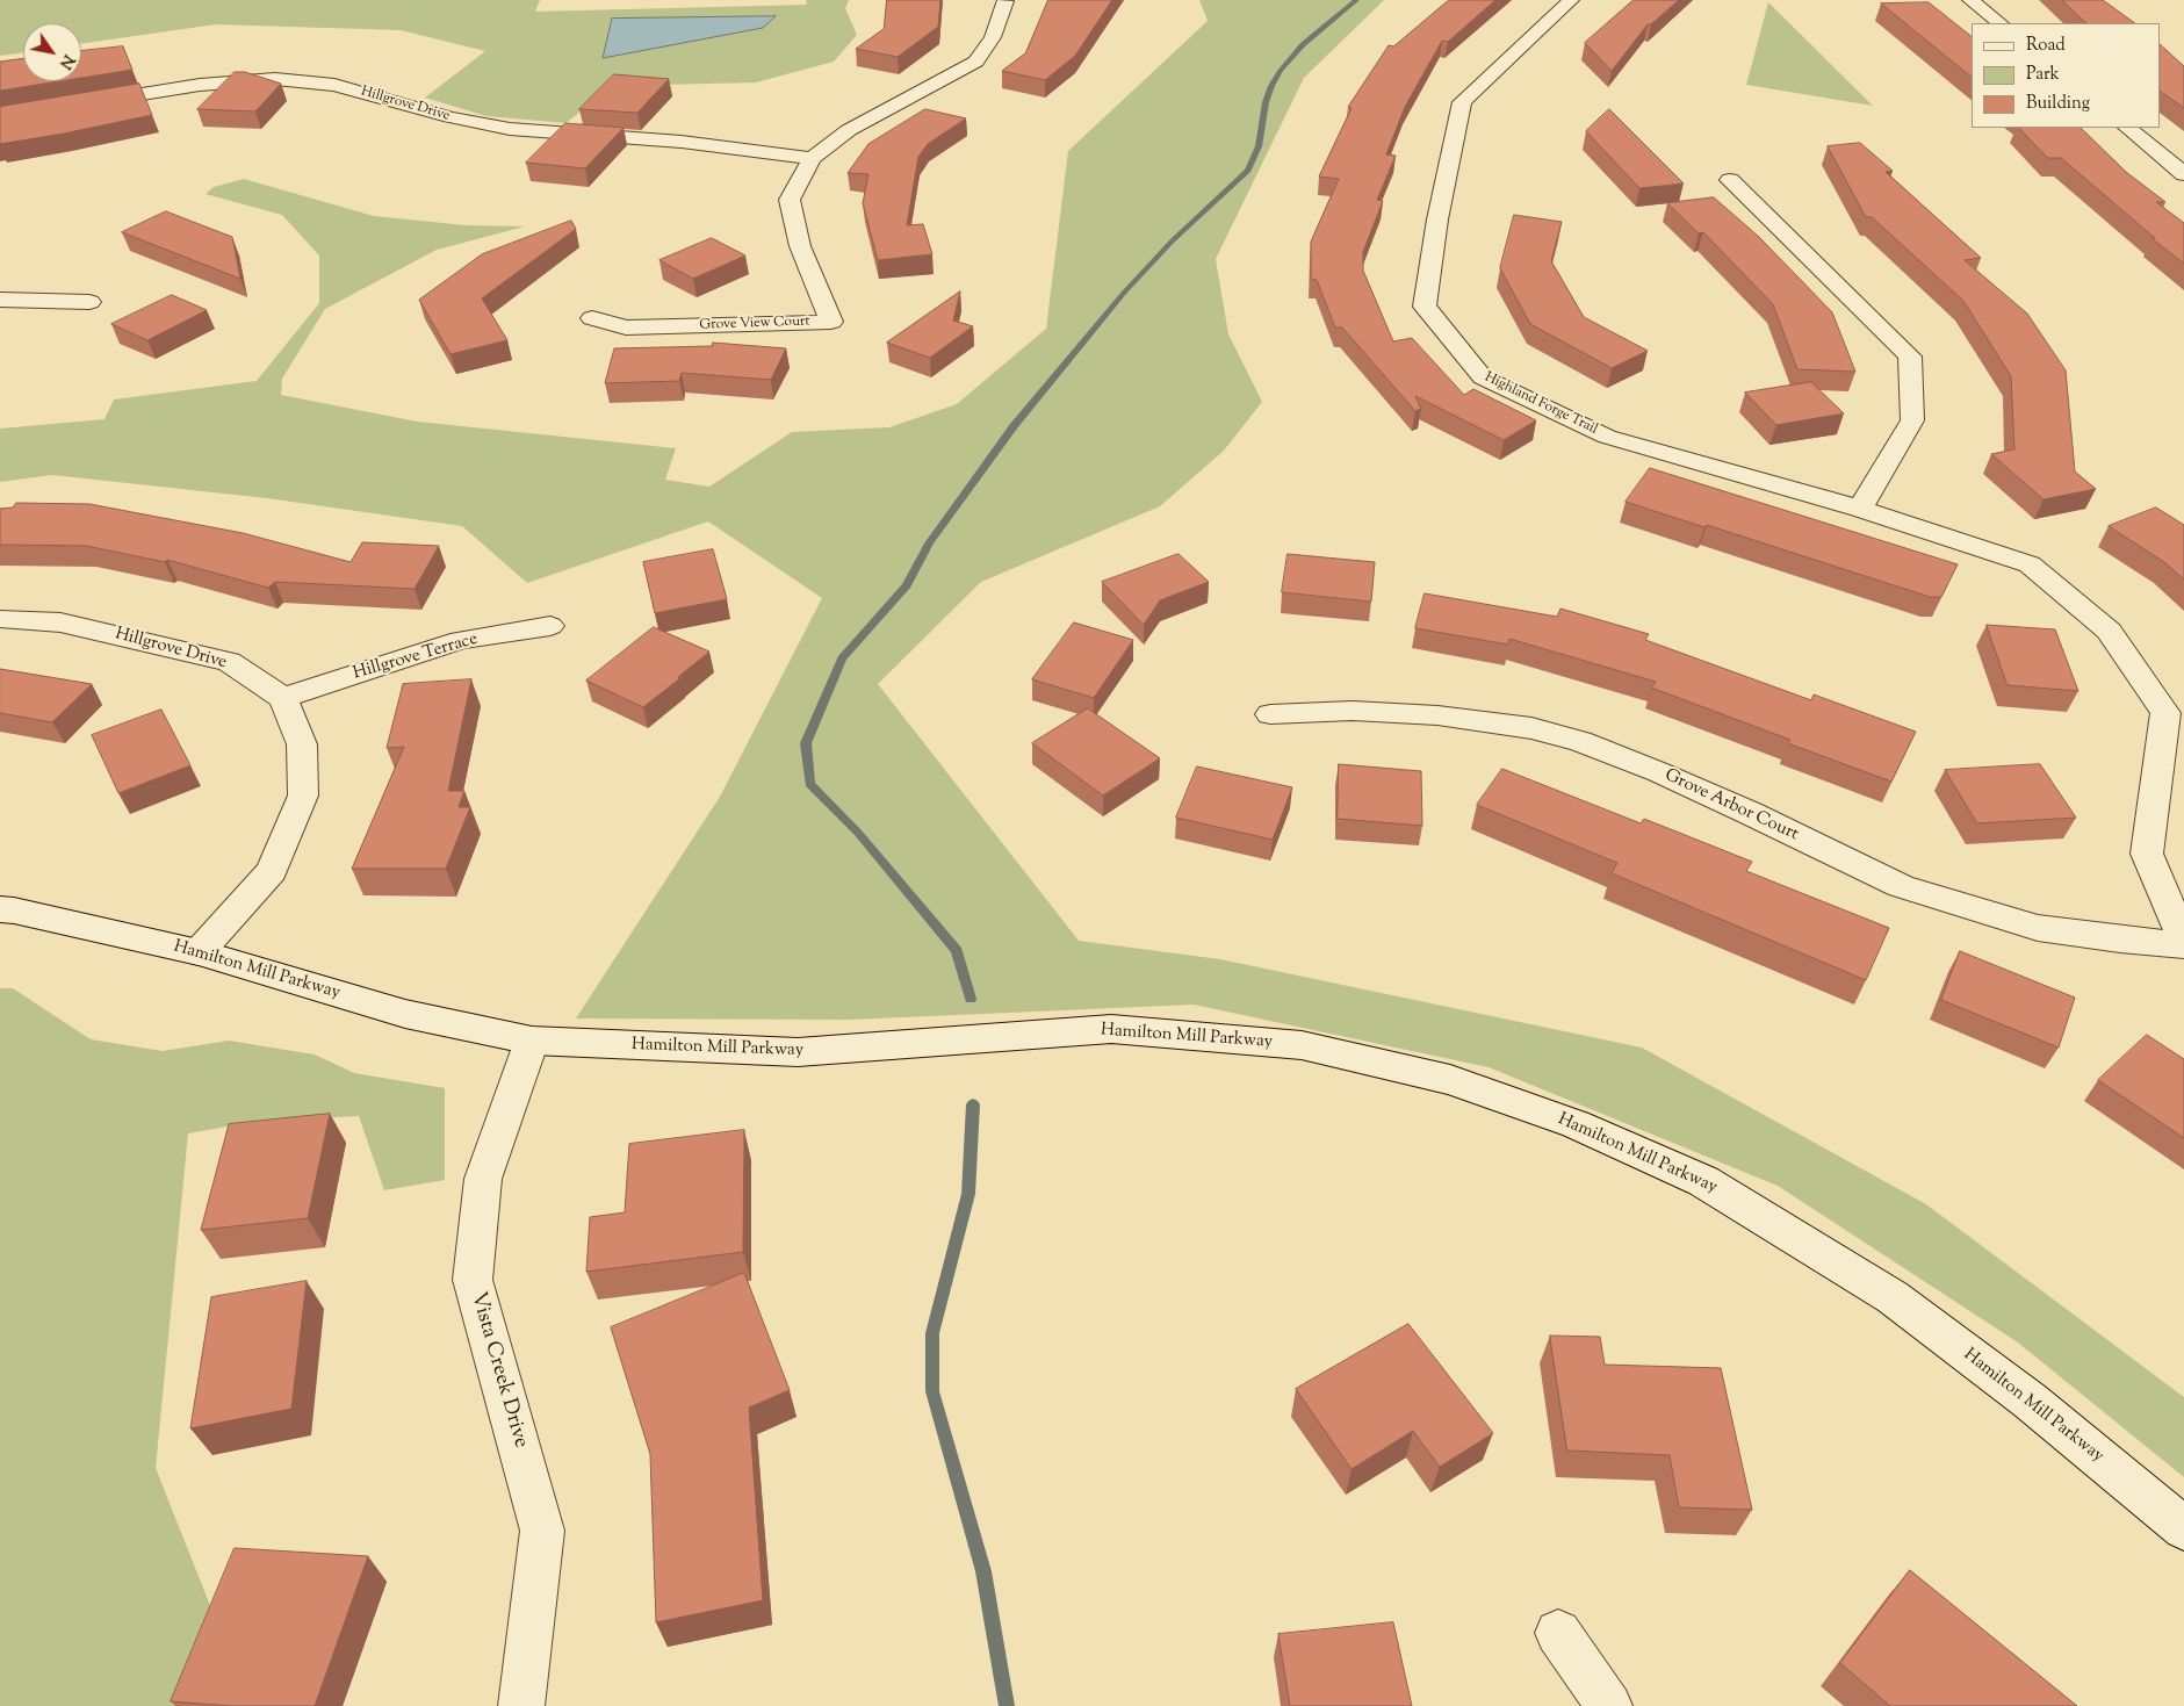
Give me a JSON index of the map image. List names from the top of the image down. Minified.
{"streets":{"street":["Hillgrove Drive","Grove View Court","Highland Forge Trail","Hillgrove Terrace","Grove Arbor Court","Hamilton Mill Parkway","Vista Creek Drive"]},"crossings":[["Hillgrove Drive","Grove View Court"],["Hillgrove Drive","Hillgrove Terrace"],["Highland Forge Trail","Grove Arbor Court"],["Hamilton Mill Parkway","Vista Creek Drive"]],"legend":["Road","Park","Building"],"north":"bottom right"}
